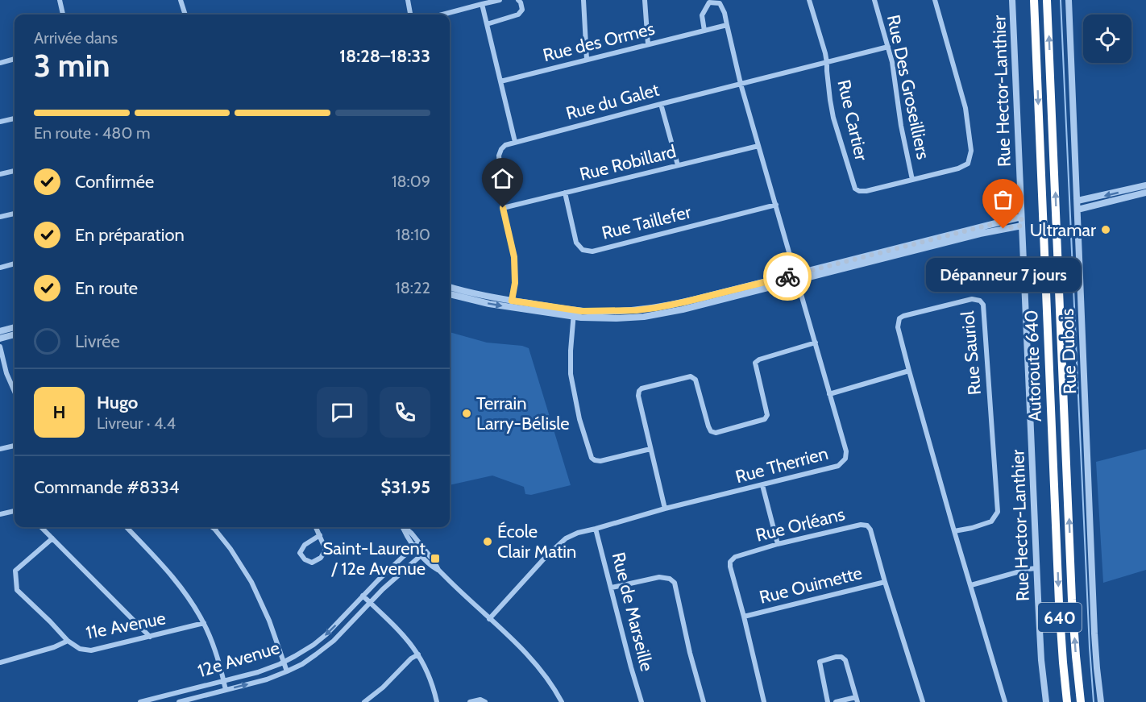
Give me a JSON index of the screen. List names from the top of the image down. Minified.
{"streets":{"highway":["Autoroute 640","640"],"street":["Rue des Ormes","Rue Des Groseilliers","Rue Hector-Lanthier","Rue du Galet","Rue Cartier","Rue Robillard","Rue Taillefer","Rue Dubois","Rue Sauriol","Rue Therrien","Rue Orléans","Rue Ouimette","Rue de Marseille","11e Avenue","12e Avenue"]},"crossings":[["Rue Des Groseilliers","Rue du Galet"],["Rue Des Groseilliers","Rue Cartier"],["Rue du Galet","Rue Cartier"],["Rue du Galet","Rue Robillard"],["Rue du Galet","Rue Therrien"],["Rue Robillard","Rue Taillefer"],["Rue Robillard","Rue Therrien"],["Rue Taillefer","Rue Therrien"],["Rue Therrien","Rue de Marseille"],["Rue Orléans","Rue Ouimette"]],"places":{"other":["Dépanneur 7 jours","Ultramar","Terrain Larry-Bélisle","École Clair Matin"],"transit":["Saint-Laurent / 12e Avenue"]},"page":{"heading":["3 min","Arrivée dans","18:28–18:33"],"panel":["Hugo","Livreur · 4.4","Commande #8334","$31.95"],"bar":"En route · 480 m","list":[["Confirmée","18:09"],["En préparation","18:10"],["En route","18:22"],"Livrée"],"bubble":"Dépanneur 7 jours","round":"H"}}
